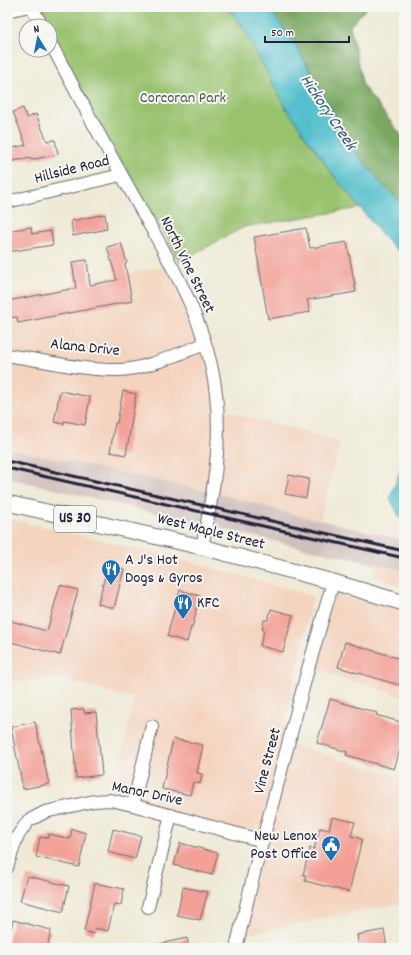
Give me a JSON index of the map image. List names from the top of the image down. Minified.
{"streets":{"main road":["US 30","West Maple Street"],"street":["Hillside Road","North Vine Street","Alana Drive","Vine Street","Manor Drive"]},"crossings":[["Hillside Road","North Vine Street"],["North Vine Street","Alana Drive"],["North Vine Street","West Maple Street"],["West Maple Street","Vine Street"],["Vine Street","Manor Drive"]],"water":["Hickory Creek"],"parks":["Corcoran Park"],"places":{"restaurant":["A J's Hot Dogs & Gyros","KFC"],"public building":["New Lenox Post Office"]},"scale_bar":"50 m","north":"top"}
